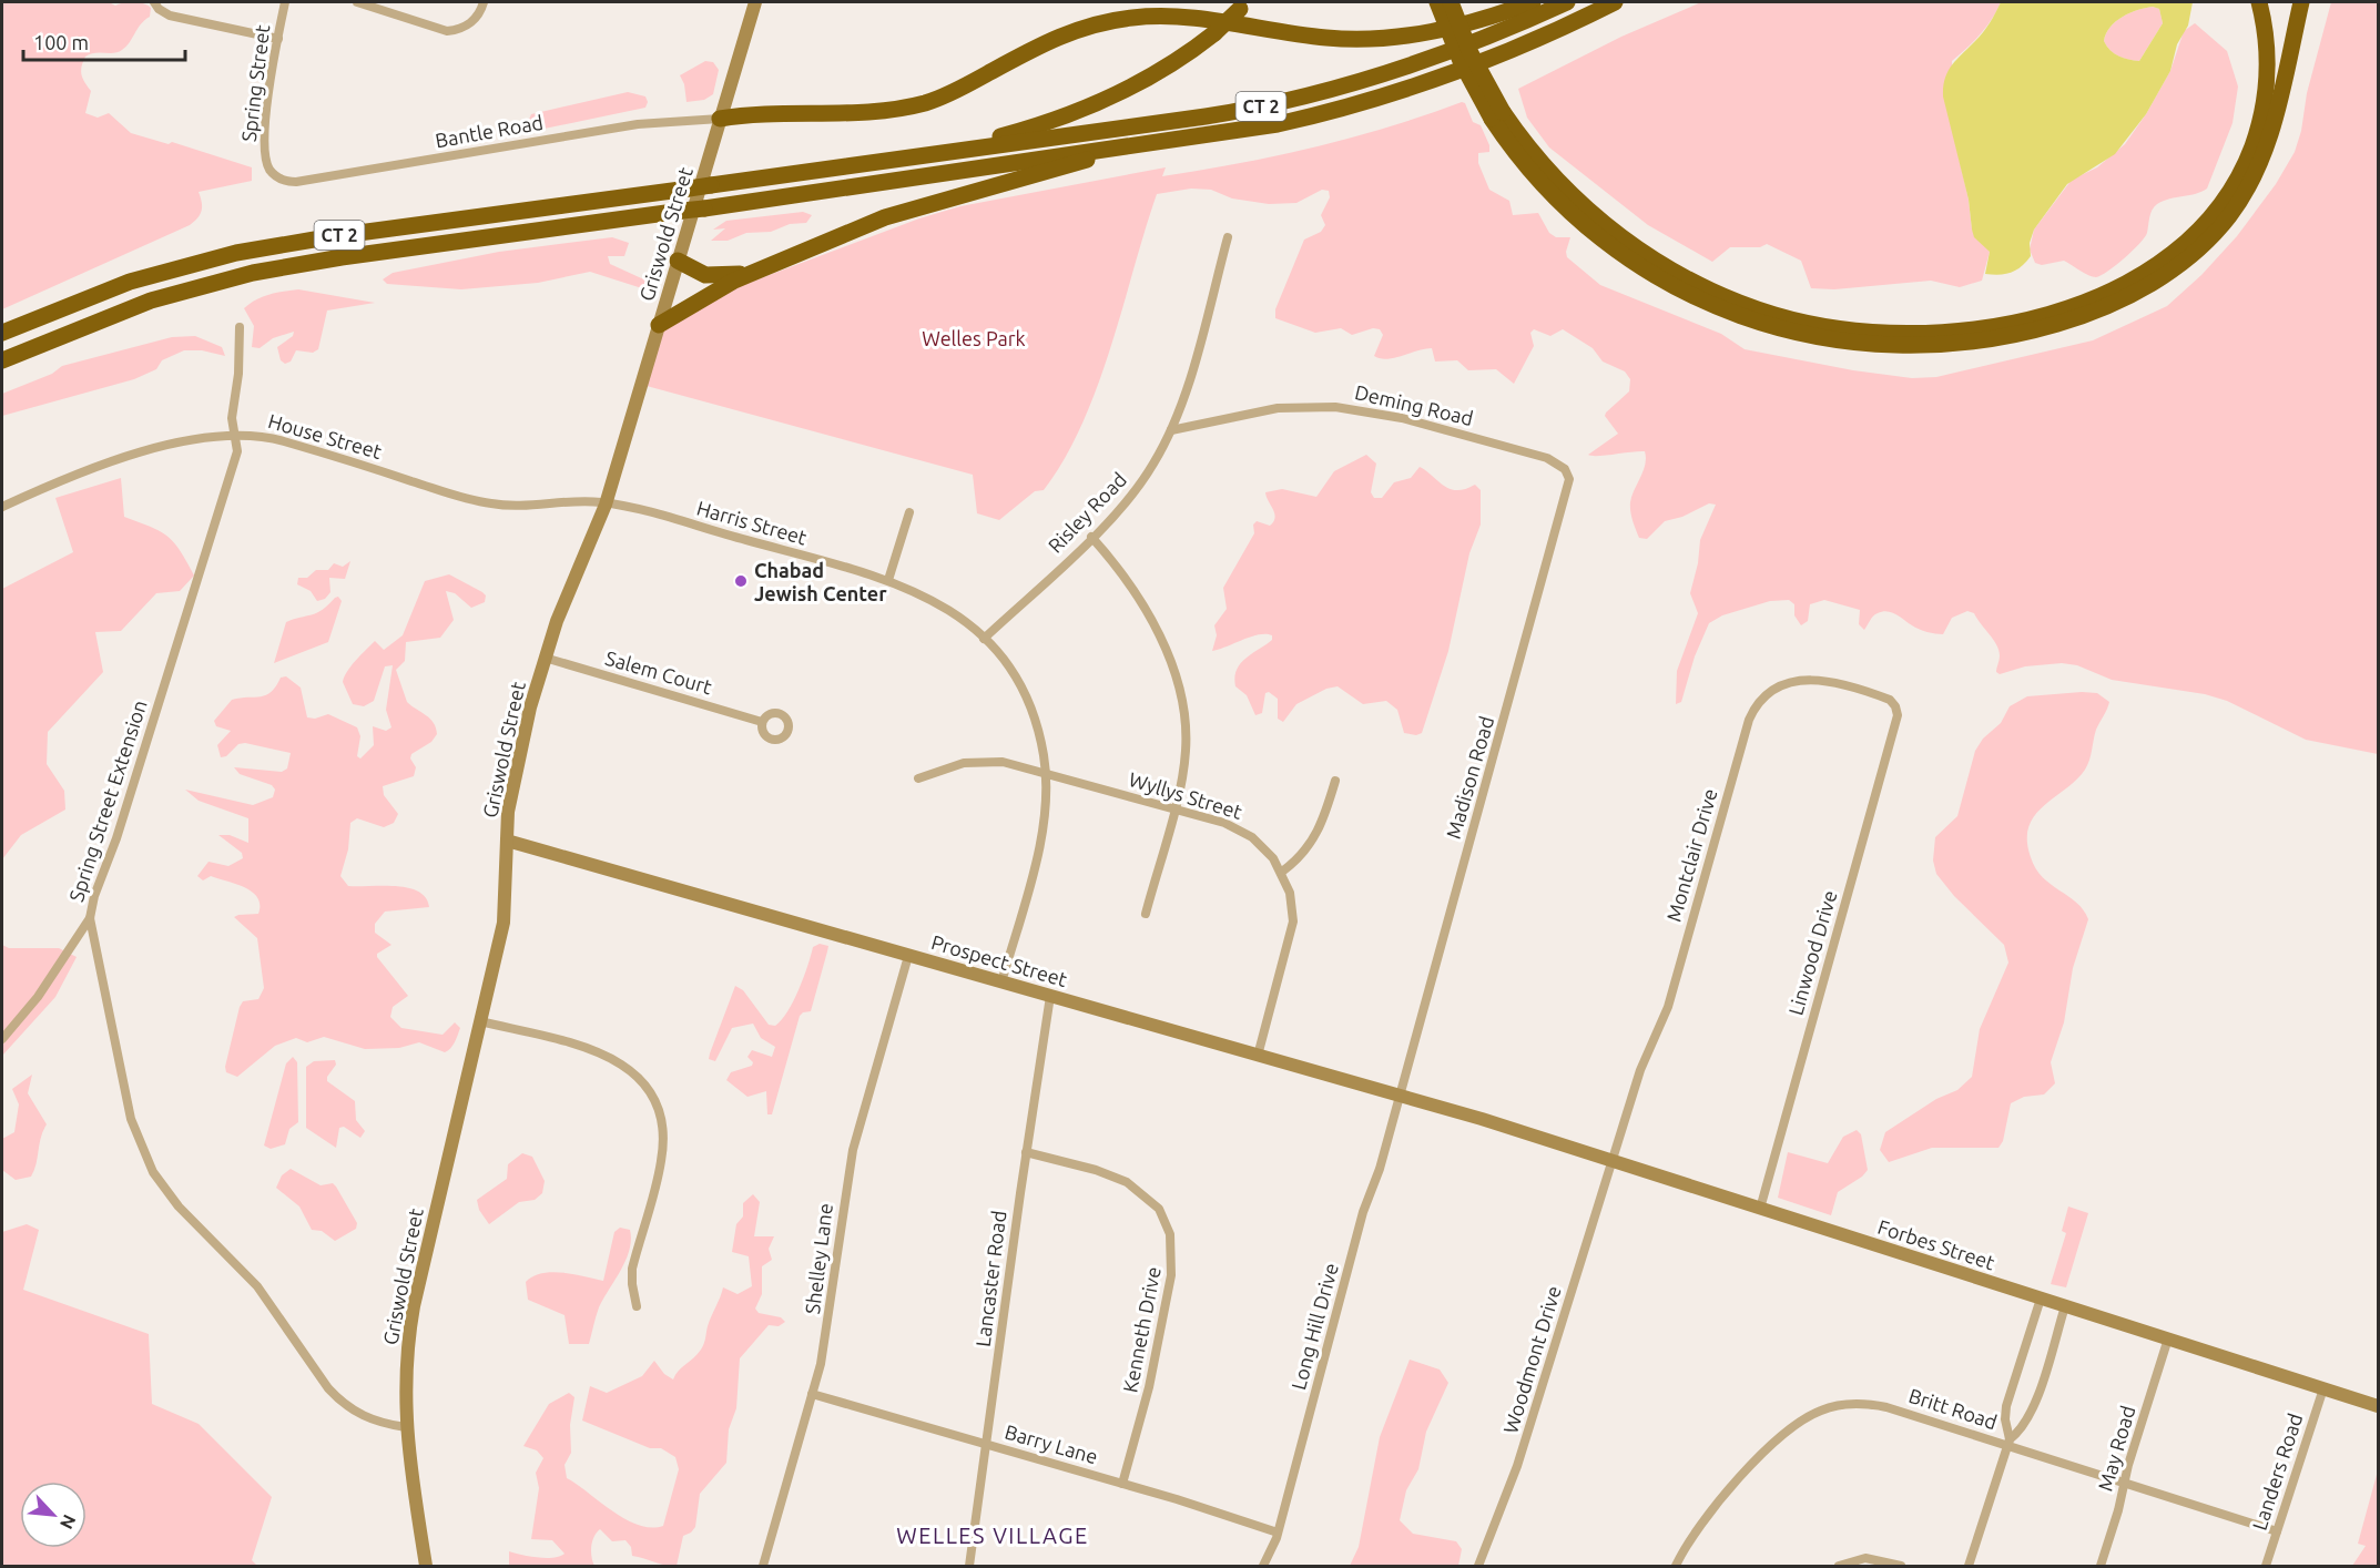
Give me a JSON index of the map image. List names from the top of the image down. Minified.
{"streets":{"highway":["CT 2"],"main road":["Griswold Street","Prospect Street","Forbes Street"],"street":["Spring Street","Bantle Road","Deming Road","House Street","Risley Road","Harris Street","Salem Court","Madison Road","Wyllys Street","Spring Street Extension","Montclair Drive","Linwood Drive","Shelley Lane","Lancaster Road","Long Hill Drive","Kenneth Drive","Woodmont Drive","Britt Road","Barry Lane","May Road","Landers Road"]},"crossings":[["Spring Street","Bantle Road"],["Bantle Road","Griswold Street"],["Griswold Street","House Street"],["Griswold Street","Harris Street"],["Griswold Street","Salem Court"],["Griswold Street","Spring Street Extension"],["Griswold Street","Prospect Street"],["Deming Road","Risley Road"],["Deming Road","Madison Road"],["House Street","Harris Street"],["House Street","Spring Street Extension"],["Risley Road","Harris Street"],["Harris Street","Wyllys Street"],["Harris Street","Prospect Street"],["Madison Road","Prospect Street"],["Madison Road","Long Hill Drive"],["Wyllys Street","Prospect Street"],["Montclair Drive","Linwood Drive"],["Montclair Drive","Forbes Street"],["Montclair Drive","Woodmont Drive"],["Linwood Drive","Forbes Street"],["Prospect Street","Forbes Street"],["Prospect Street","Shelley Lane"],["Prospect Street","Lancaster Road"],["Prospect Street","Long Hill Drive"],["Forbes Street","Woodmont Drive"],["Forbes Street","May Road"],["Forbes Street","Landers Road"],["Shelley Lane","Barry Lane"],["Lancaster Road","Kenneth Drive"],["Lancaster Road","Barry Lane"],["Long Hill Drive","Barry Lane"],["Kenneth Drive","Barry Lane"],["Britt Road","May Road"],["Britt Road","Landers Road"]],"districts":["WELLES VILLAGE"],"parks":["Welles Park"],"places":["Chabad Jewish Center"],"scale_bar":"100 m","north":"bottom right"}
